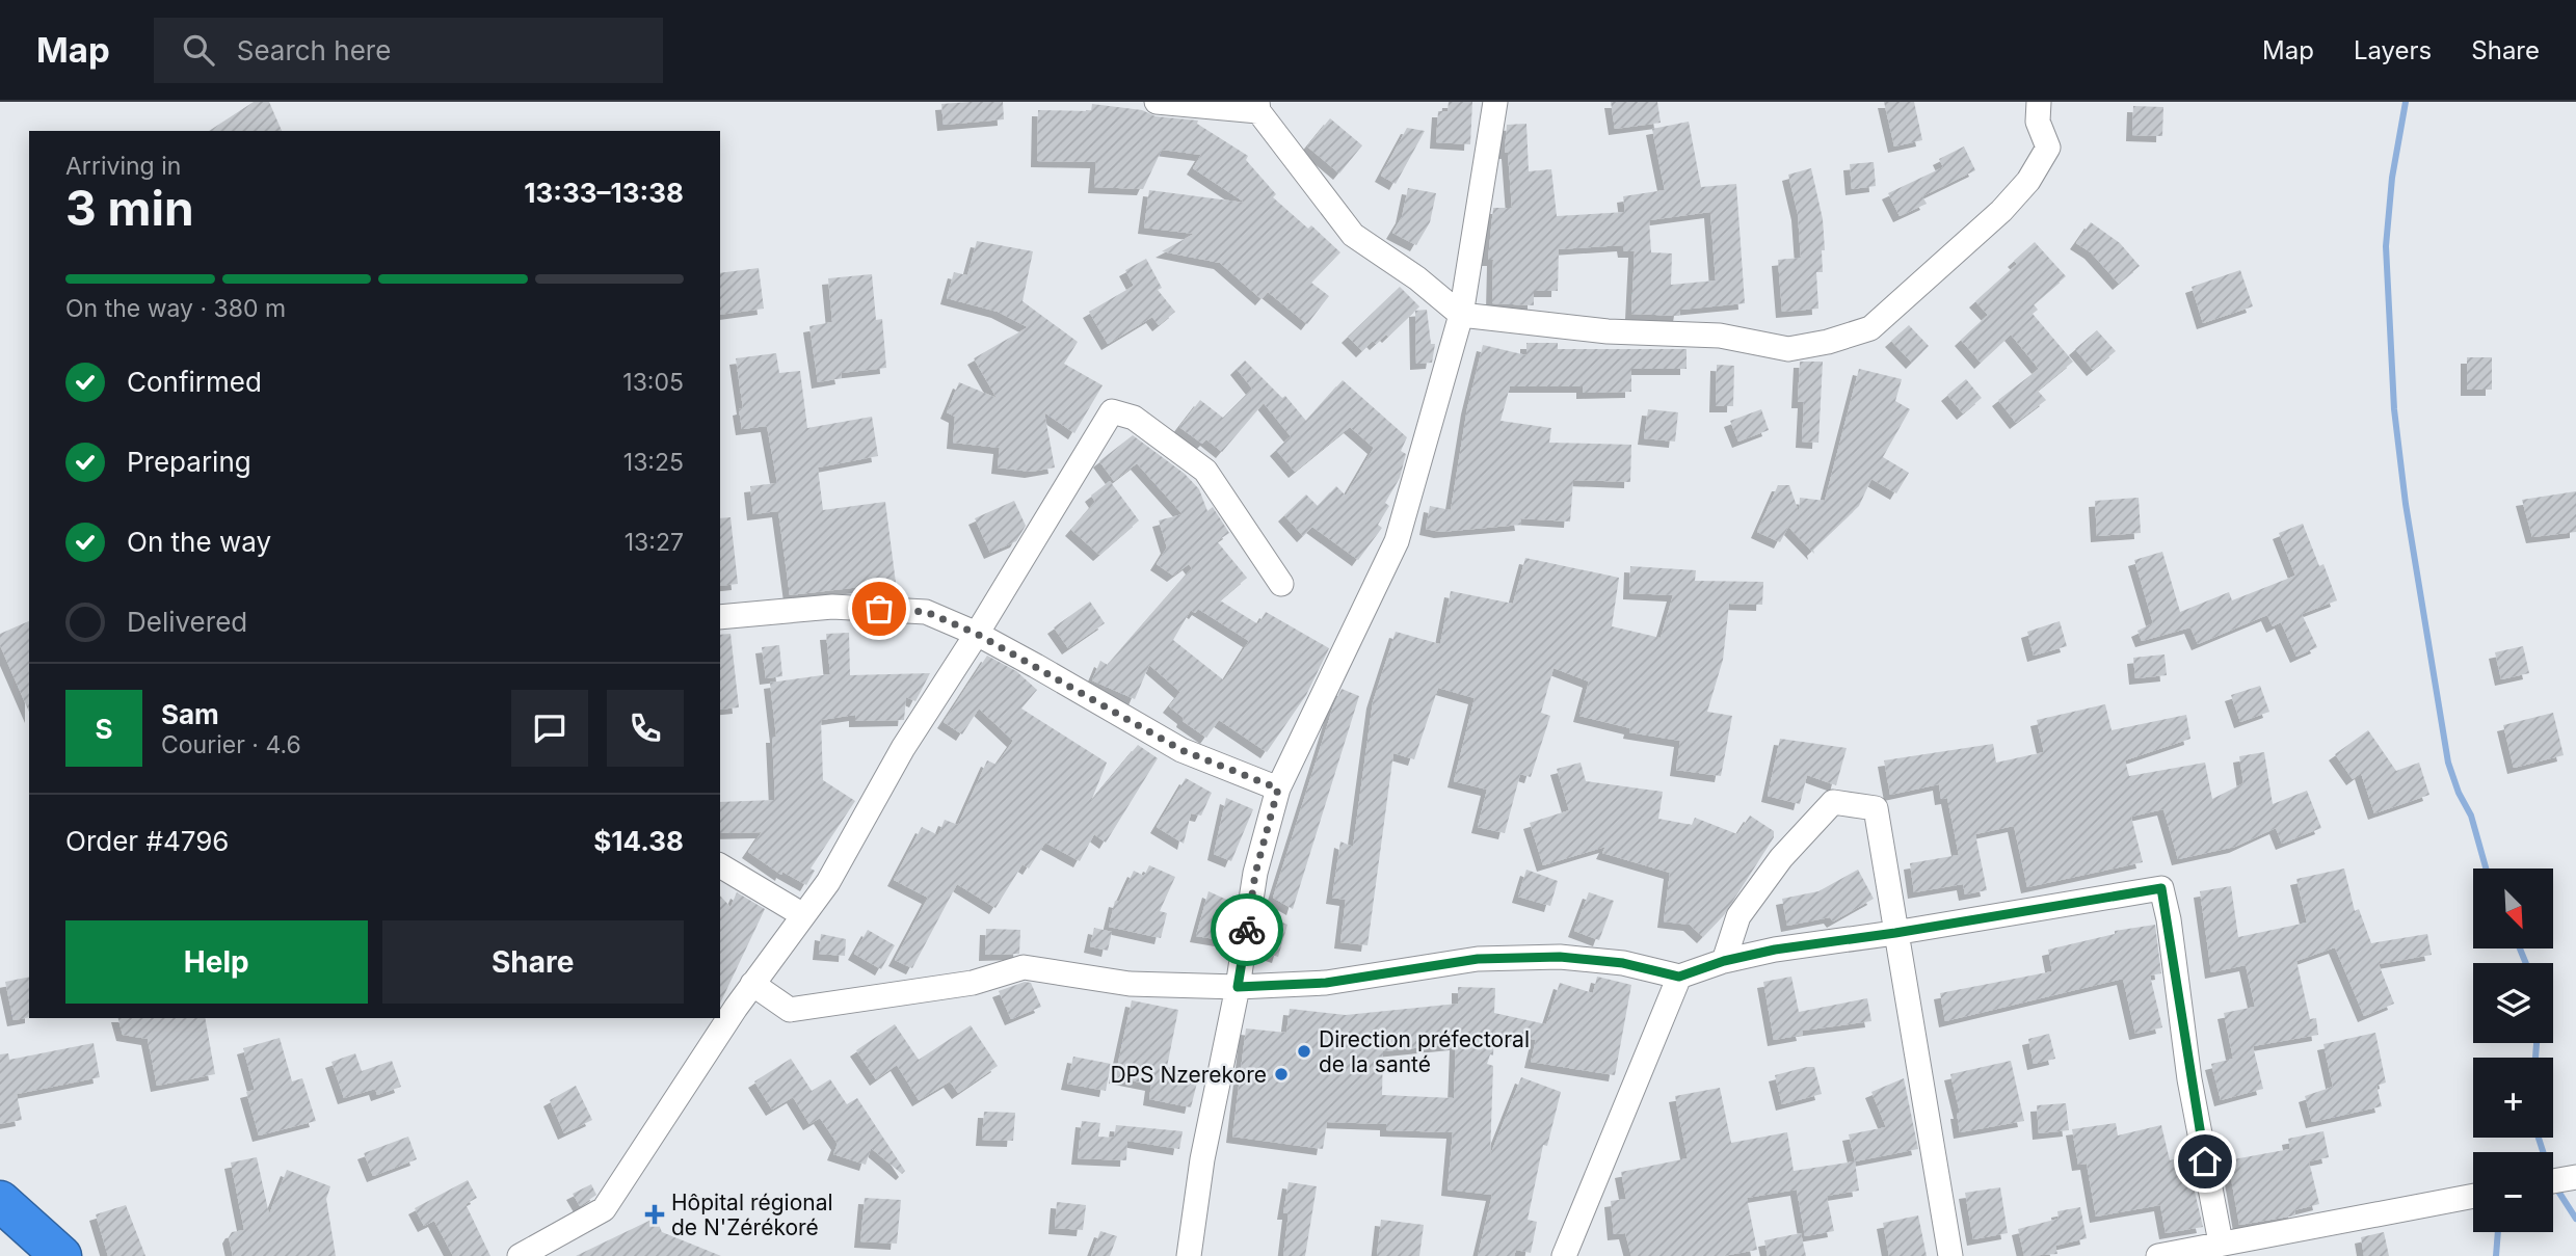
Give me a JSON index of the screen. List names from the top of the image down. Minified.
{"places":{"other":["Direction préfectoral de la santé","DPS Nzerekore"],"health":["Hôpital régional de N'Zérékoré"]},"north":"bottom right","page":{"header":"Map","search":"Search here","nav":["Map","Layers","Share"],"heading":["3 min","Arriving in","13:33–13:38"],"panel":["Sam","Courier · 4.6","Order #4796","$14.38"],"bar":"On the way · 380 m","list":[["Confirmed","13:05"],["Preparing","13:25"],["On the way","13:27"],"Delivered"],"round":"S","map_buttons":["+","−"],"buttons":["Help","Share"]}}
